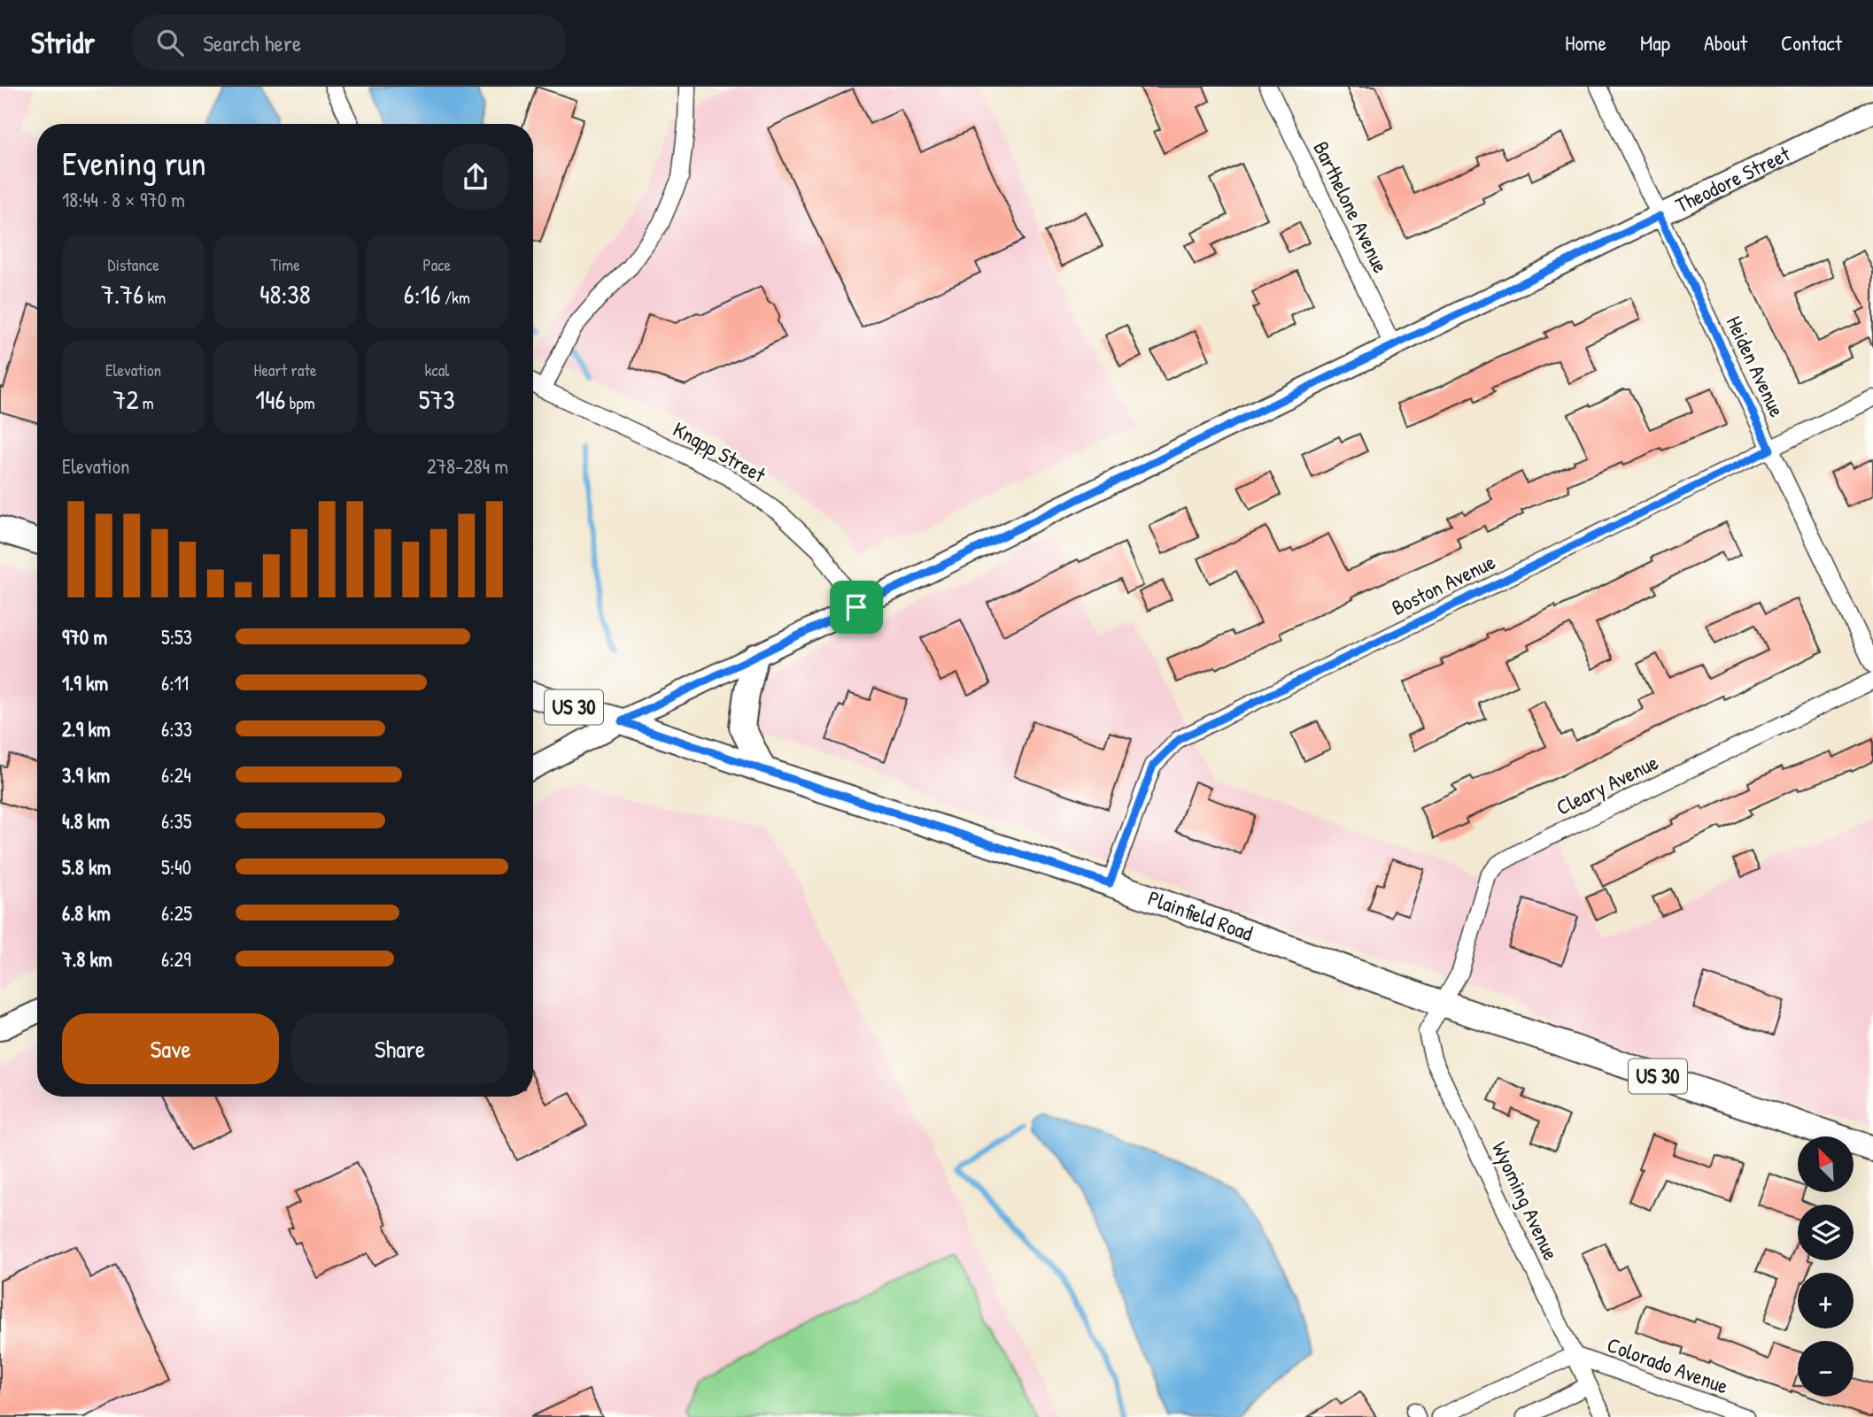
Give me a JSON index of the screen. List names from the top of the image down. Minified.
{"streets":{"main road":["Theodore Street","US 30","Plainfield Road"],"street":["Barthelone Avenue","Heiden Avenue","Knapp Street","Boston Avenue","Cleary Avenue","Wyoming Avenue","Colorado Avenue"]},"crossings":[["Theodore Street","Barthelone Avenue"],["Theodore Street","Heiden Avenue"],["Theodore Street","Knapp Street"],["Theodore Street","Plainfield Road"],["Heiden Avenue","Boston Avenue"],["Boston Avenue","Plainfield Road"],["Cleary Avenue","Plainfield Road"],["Cleary Avenue","Wyoming Avenue"],["Plainfield Road","Wyoming Avenue"],["Wyoming Avenue","Colorado Avenue"]],"north":"top left","page":{"header":"Stridr","search":"Search here","nav":["Home","Map","About","Contact"],"heading":["Evening run","18:44 · 8 × 970 m"],"stats":[["Distance","7.76 km"],["Time","48:38"],["Pace","6:16 /km"],["Elevation","72 m"],["Heart rate","146 bpm"],["kcal","573"]],"chart":["Elevation","278–284 m"],"list":[{"name":"970 m","note":"5:53"},{"name":"1.9 km","note":"6:11"},{"name":"2.9 km","note":"6:33"},{"name":"3.9 km","note":"6:24"},{"name":"4.8 km","note":"6:35"},{"name":"5.8 km","note":"5:40"},{"name":"6.8 km","note":"6:25"},{"name":"7.8 km","note":"6:29"}],"buttons":["Save","Share"],"map_buttons":["+","−"]}}
